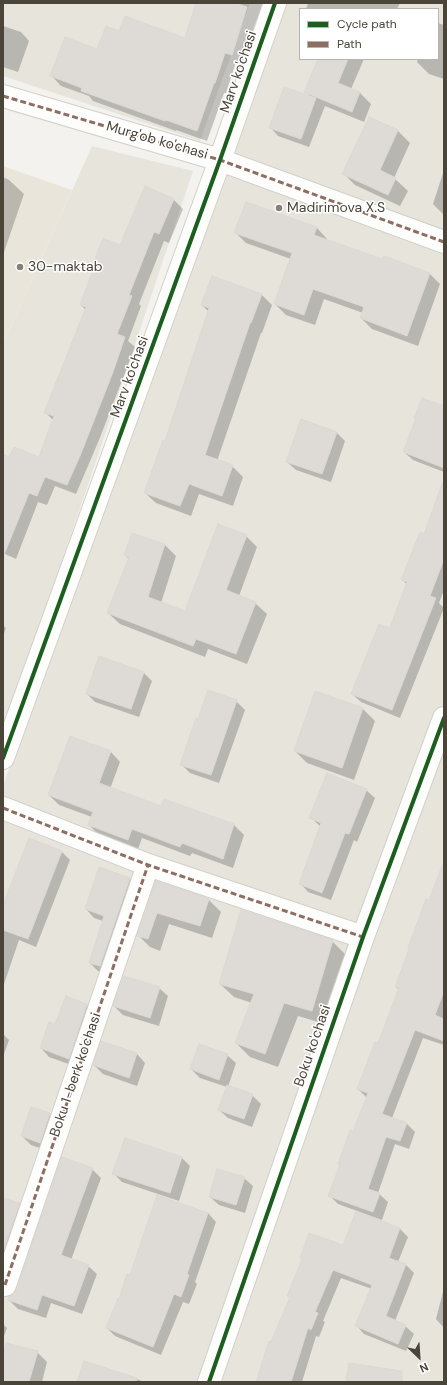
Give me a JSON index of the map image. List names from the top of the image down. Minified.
{"streets":{"street":["Marv ko'chasi","Murg'ob ko'chasi","Boku ko'chasi","Boku 1-berk ko'chasi"]},"crossings":[["Marv ko'chasi","Murg'ob ko'chasi"]],"places":["Madirimova X.S","30-maktab"],"legend":["Cycle path","Path"],"north":"bottom right"}
